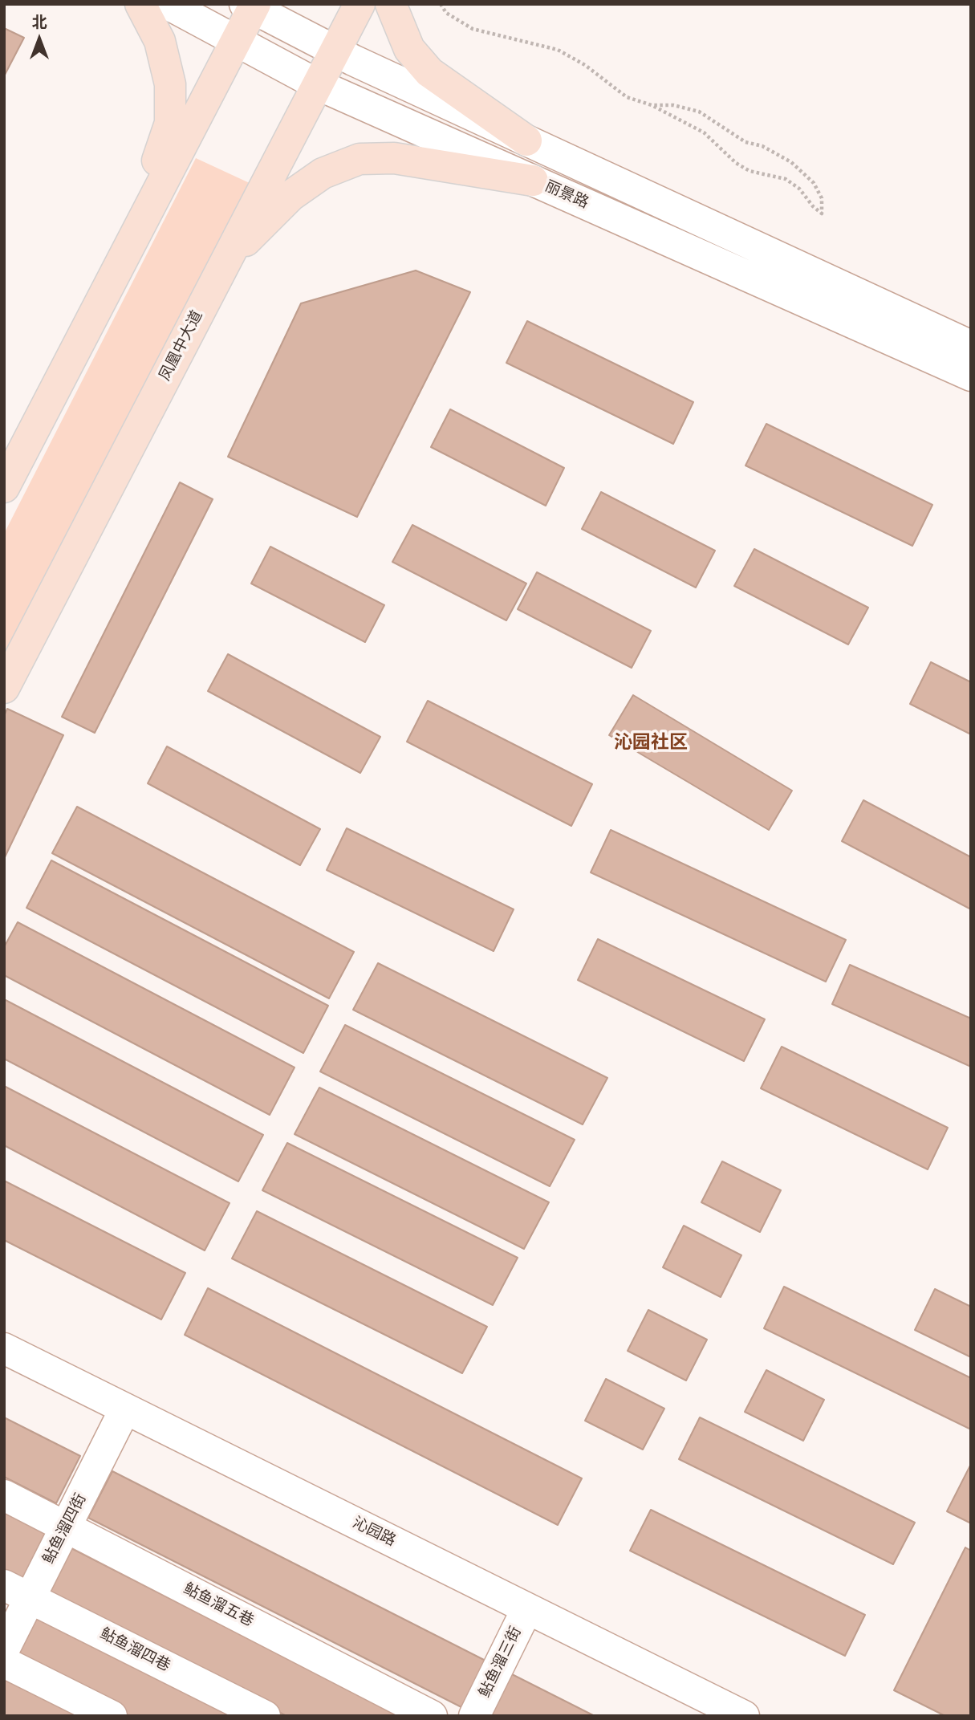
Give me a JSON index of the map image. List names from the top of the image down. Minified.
{"streets":{"main road":["凤凰中大道"],"street":["丽景路","鲇鱼溜四街","沁园路","鲇鱼溜五巷","鲇鱼溜四巷","鲇鱼溜三街"]},"crossings":[["丽景路","凤凰中大道"],["鲇鱼溜四街","沁园路"],["鲇鱼溜四街","鲇鱼溜五巷"],["鲇鱼溜四街","鲇鱼溜四巷"],["沁园路","鲇鱼溜三街"]],"districts":["沁园社区"],"north":"top"}
